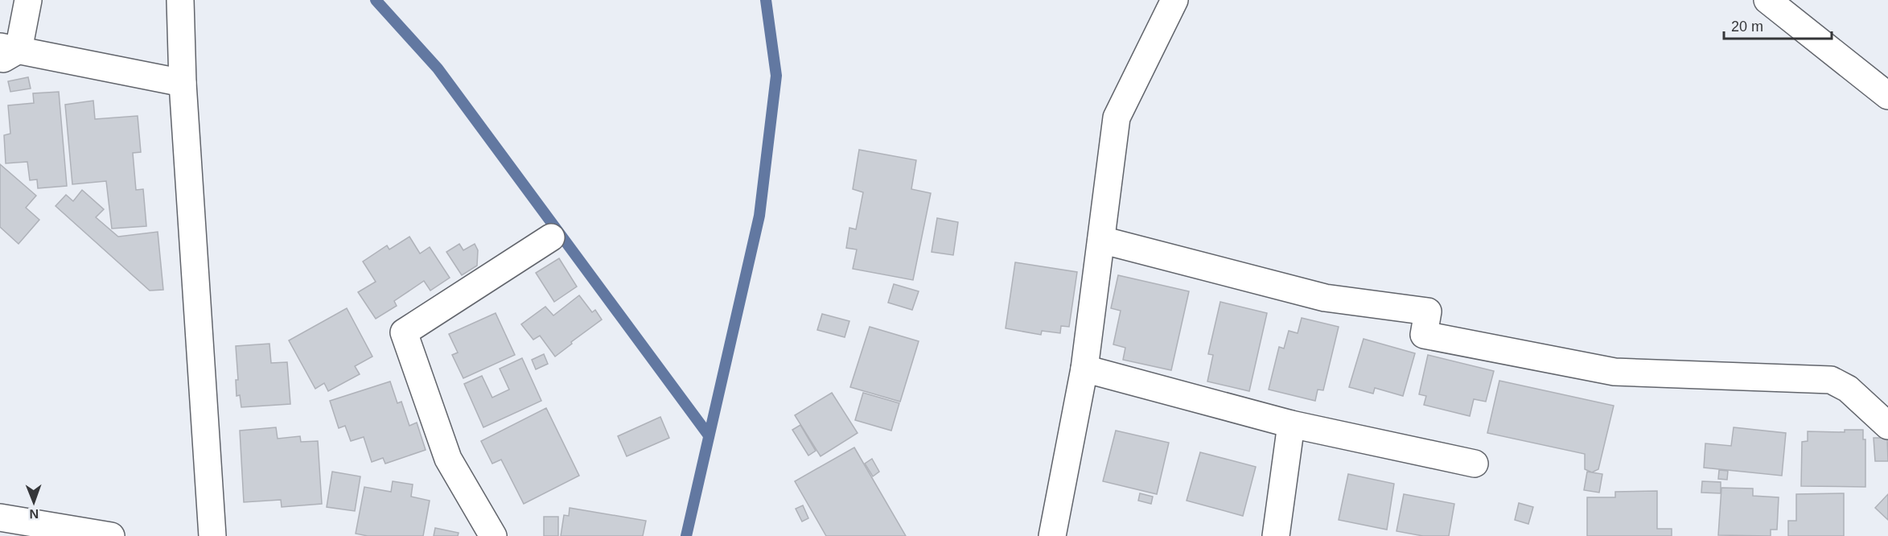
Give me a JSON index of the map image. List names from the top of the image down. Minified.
{"scale_bar":"20 m","north":"bottom"}
